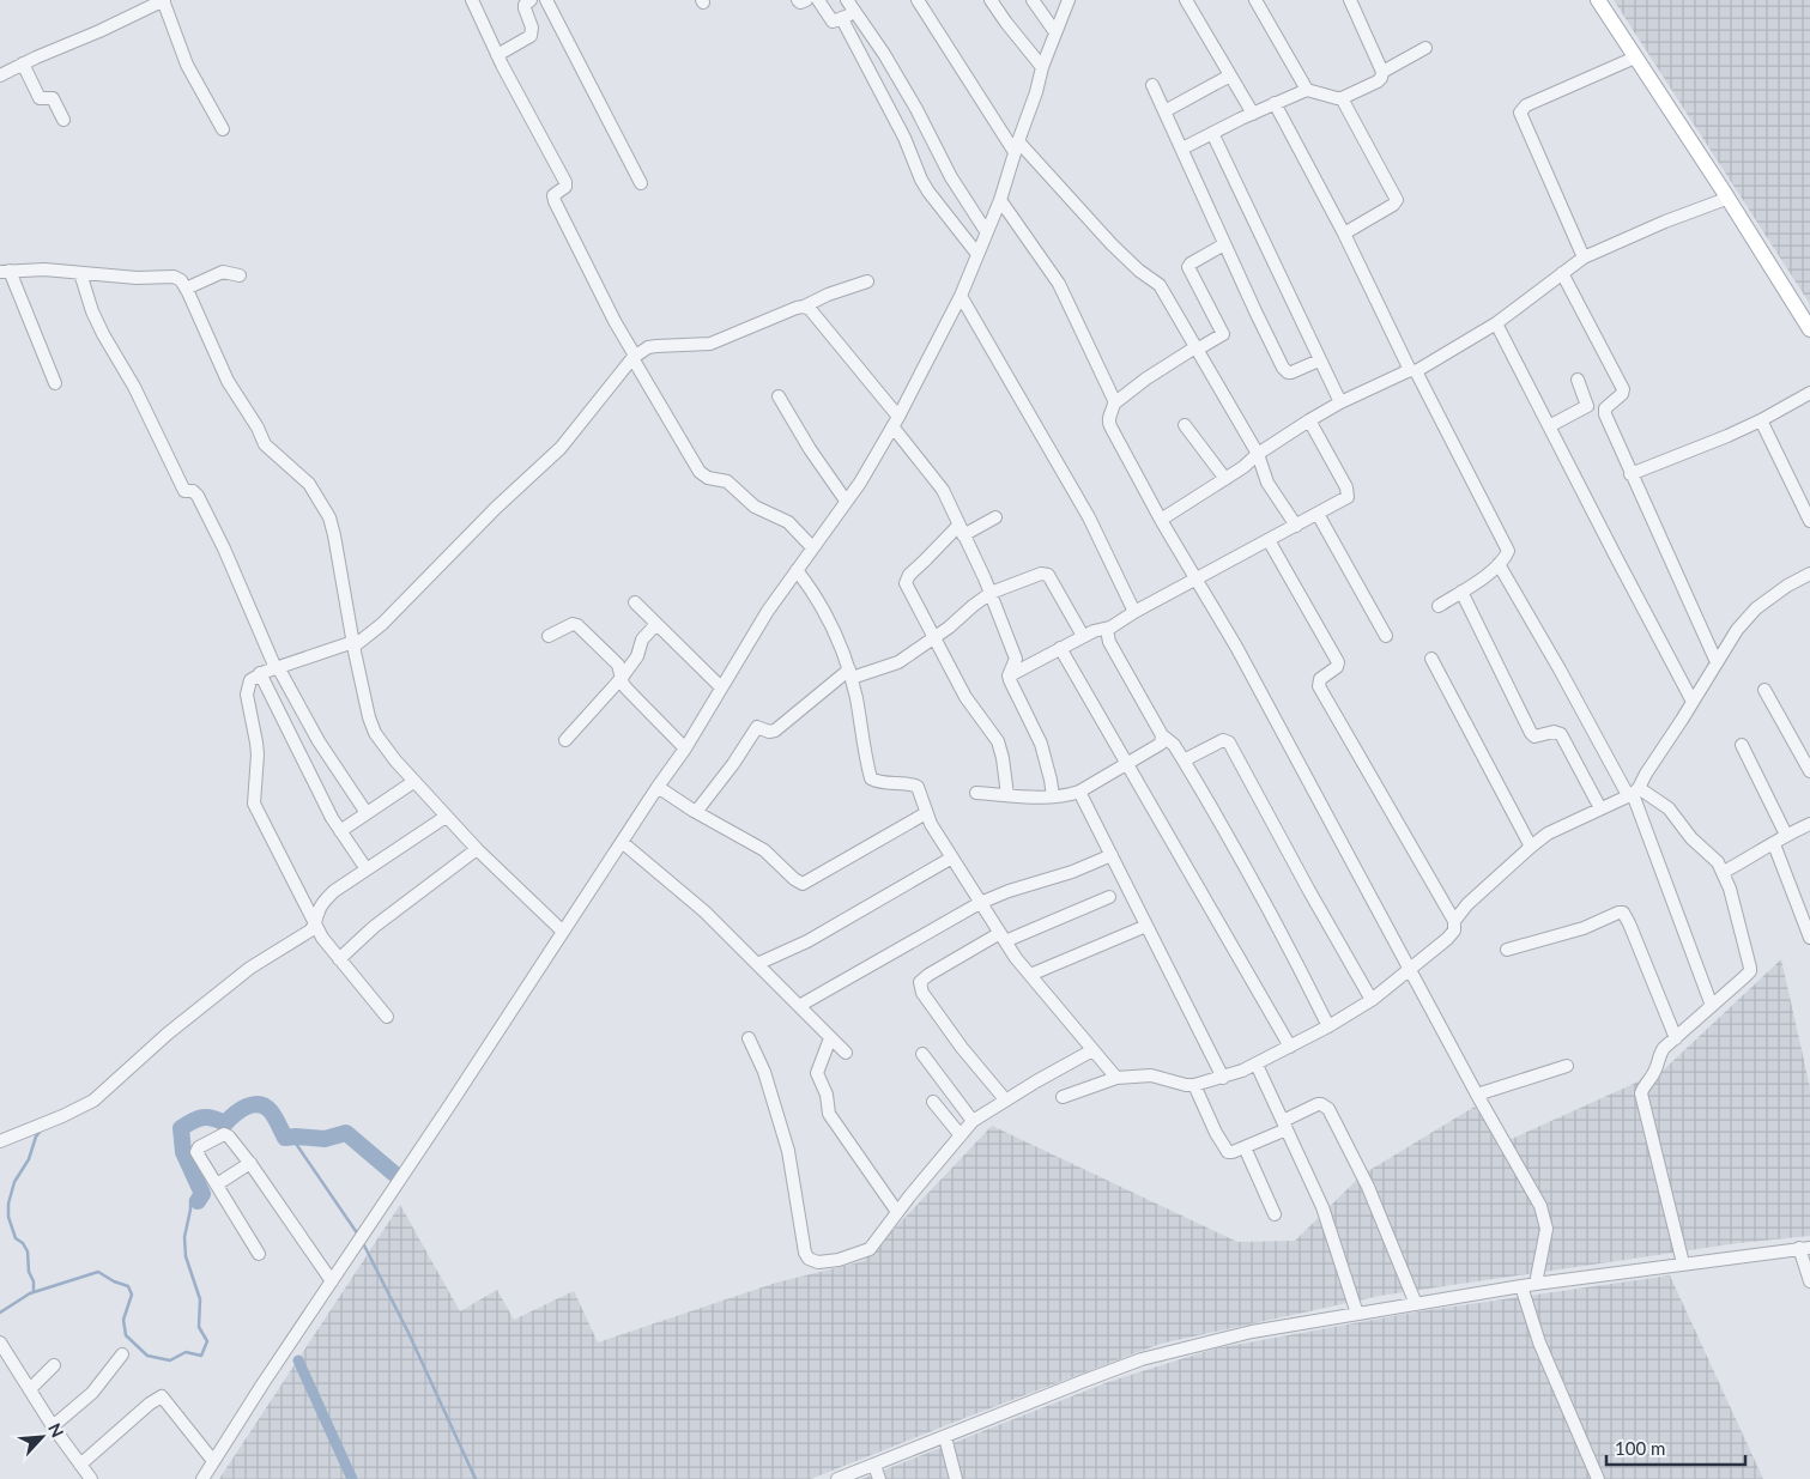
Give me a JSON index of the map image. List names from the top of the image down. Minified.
{"scale_bar":"100 m","north":"top right"}
